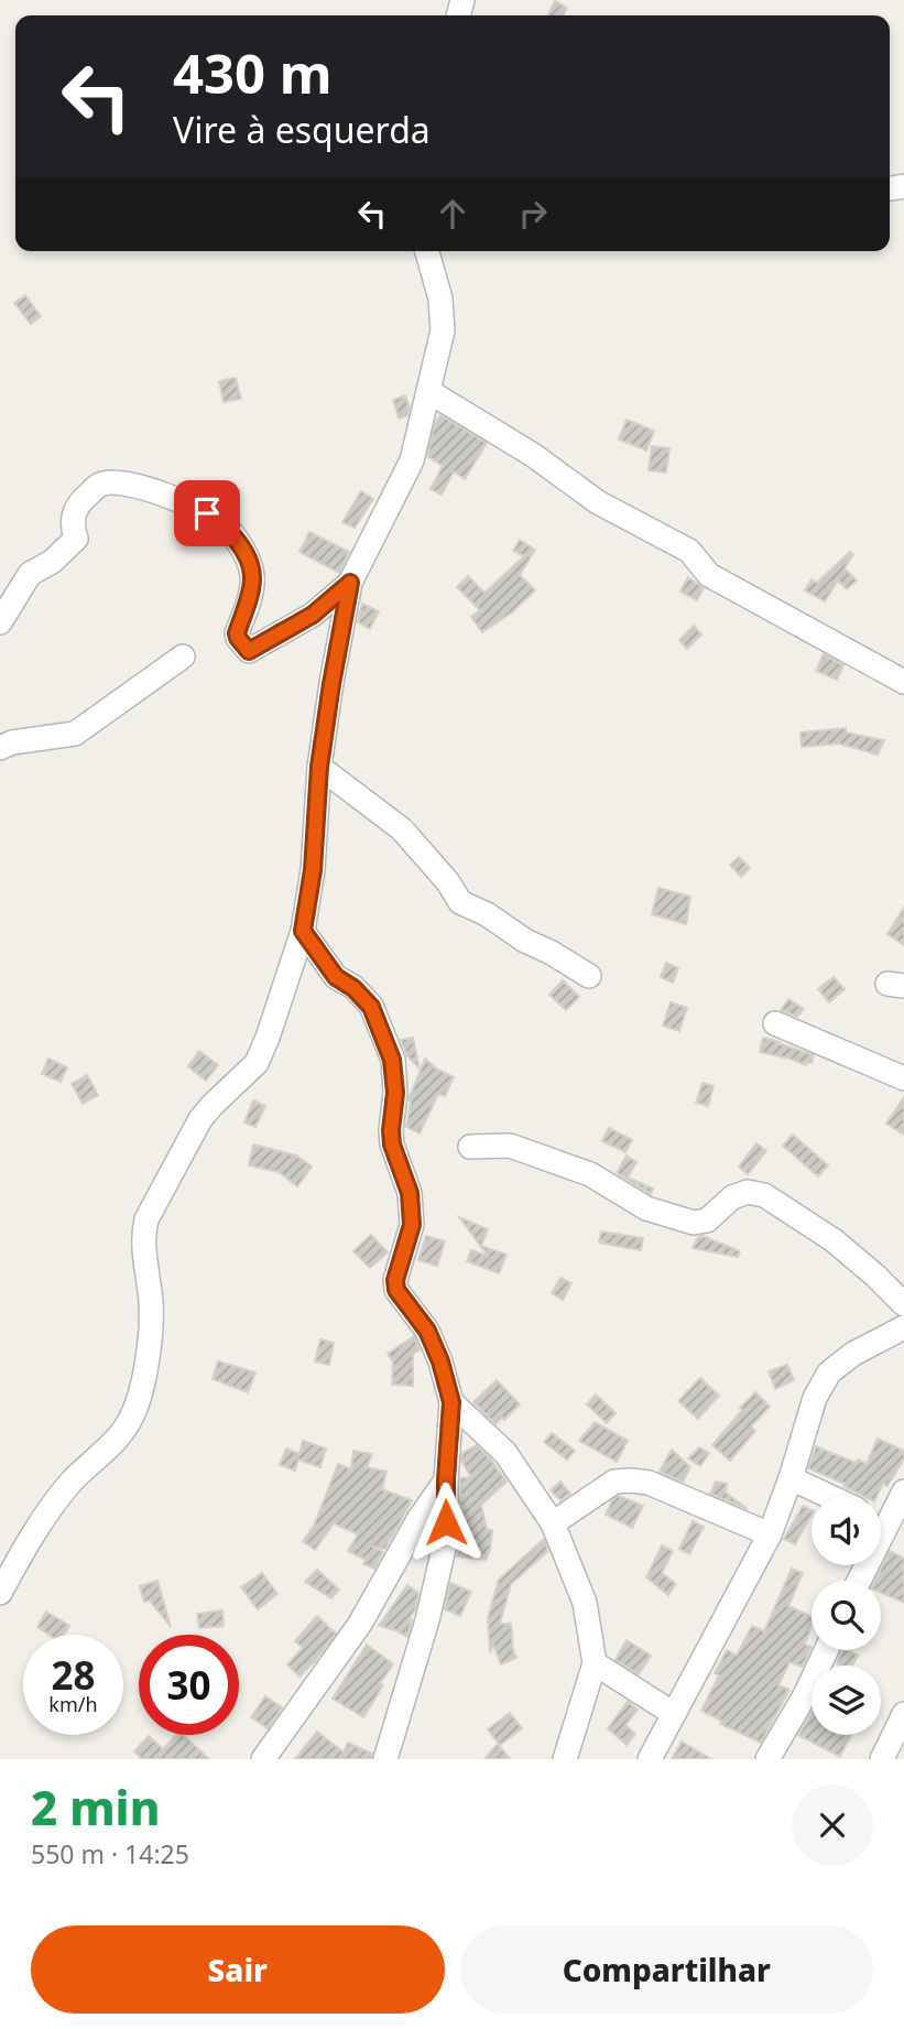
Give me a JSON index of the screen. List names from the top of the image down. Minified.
{"page":{"turn":["430 m","Vire à esquerda"],"speed":"28 km/h","limit":"30","heading":["2 min","550 m · 14:25"],"buttons":["Sair","Compartilhar"]}}
